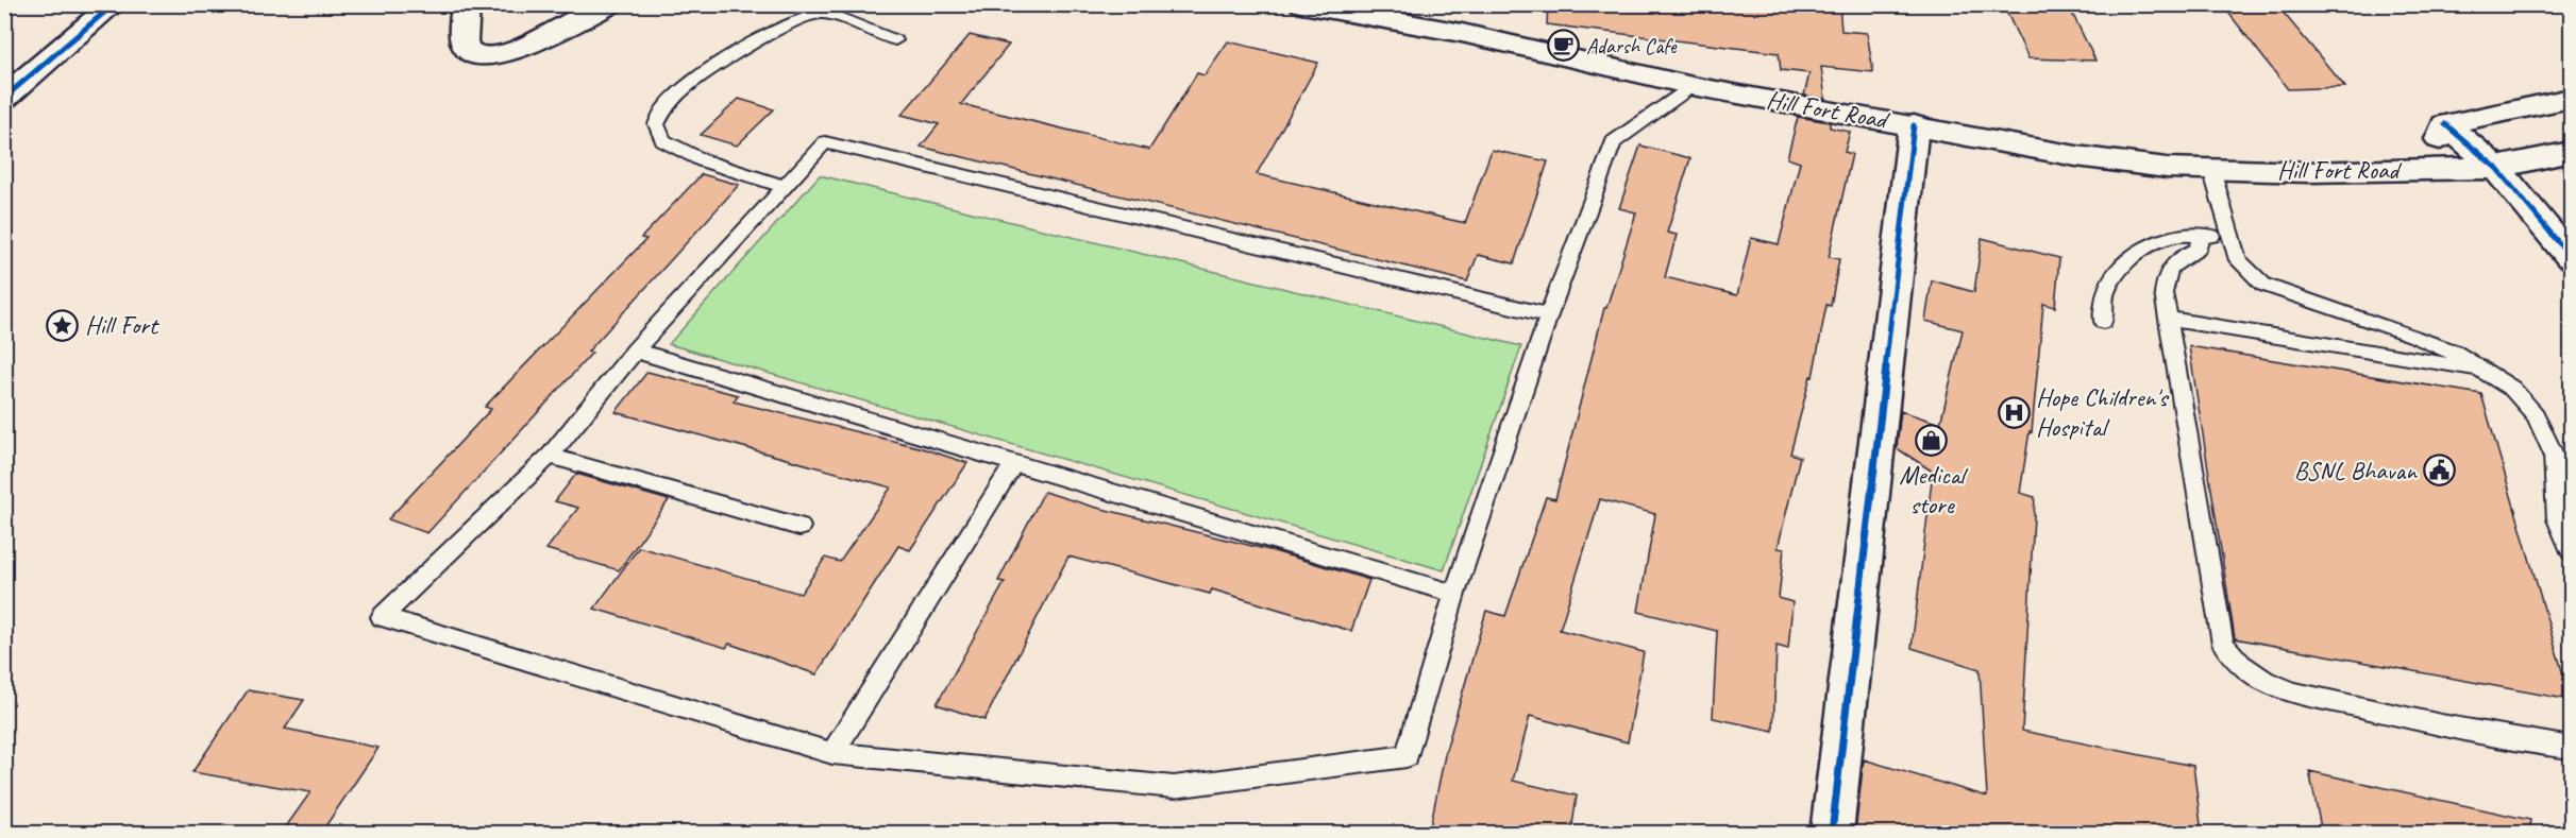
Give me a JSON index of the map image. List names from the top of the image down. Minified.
{"streets":{"main road":["Hill Fort Road"]},"places":{"cafe":["Adarsh Cafe"],"place":["Hill Fort"],"hospital":["Hope Children's Hospital"],"shop":["Medical store"],"public building":["BSNL Bhavan"]}}
